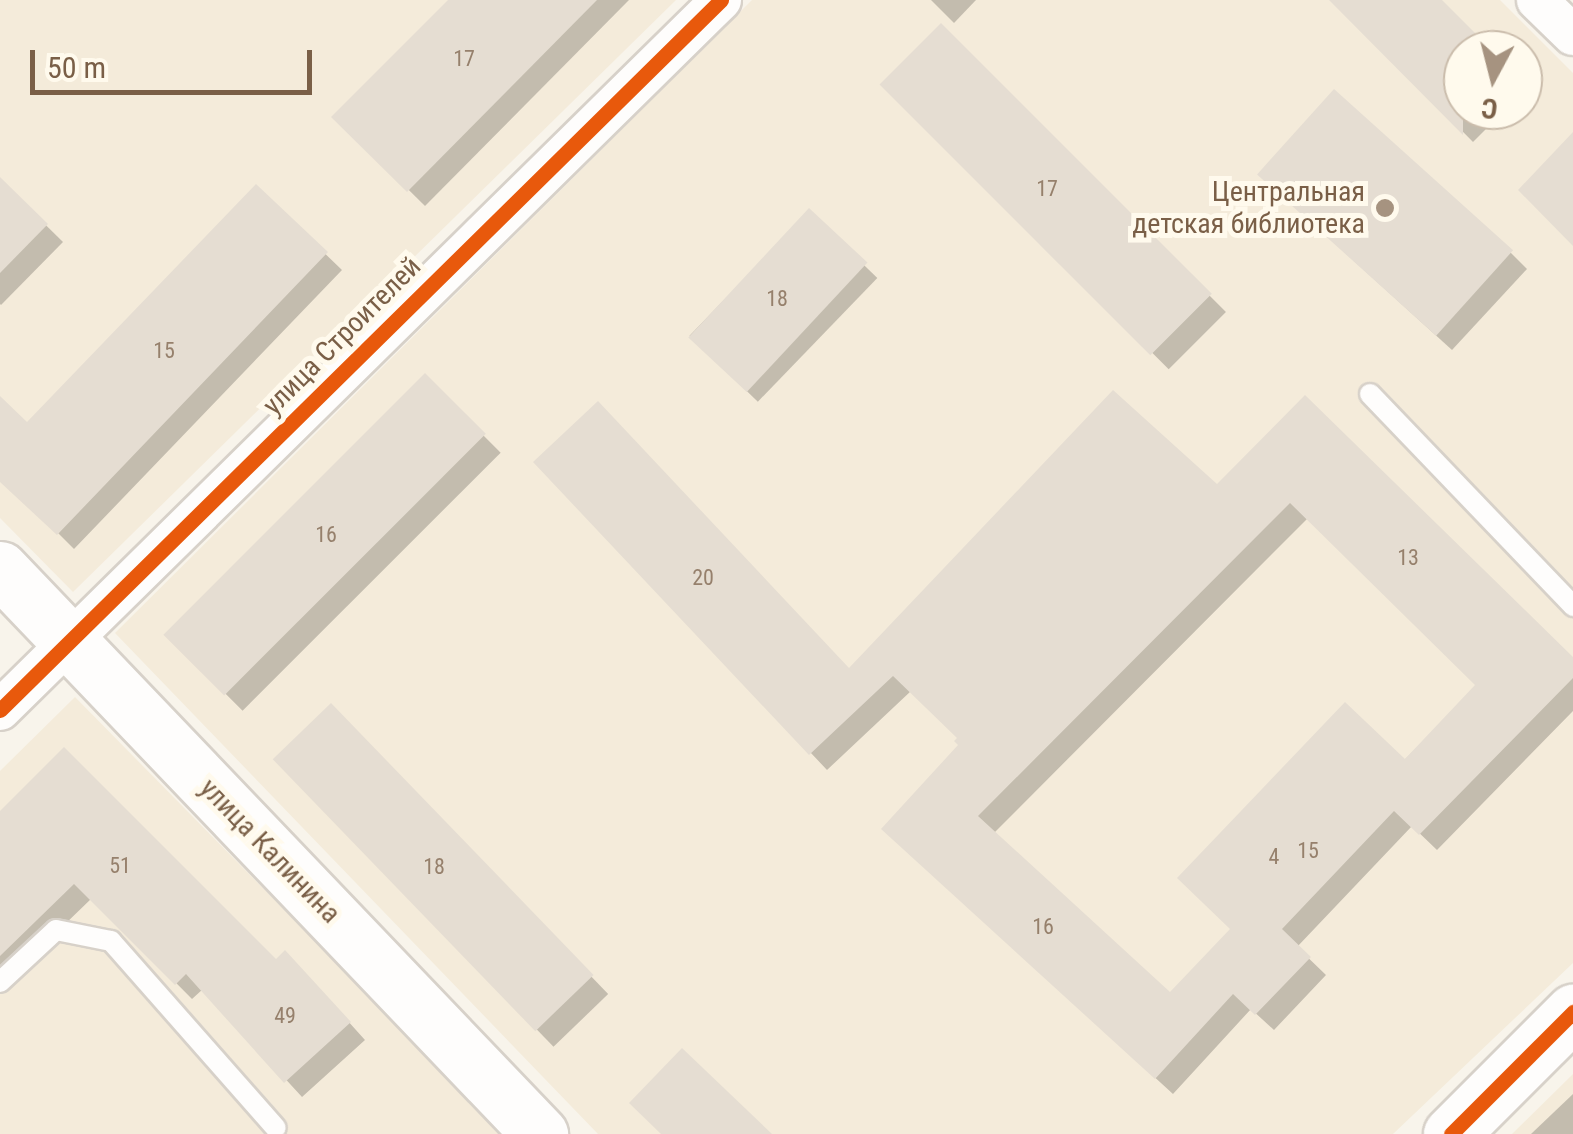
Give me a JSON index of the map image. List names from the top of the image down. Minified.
{"streets":{"main road":["улица Калинина"],"street":["улица Строителей"]},"crossings":[["улица Строителей","улица Калинина"]],"places":["Центральная детская библиотека"],"house_numbers":["17","17","18","15","16","13","20","15","4","51","18","16","49"],"scale_bar":"50 m","north":"bottom"}
